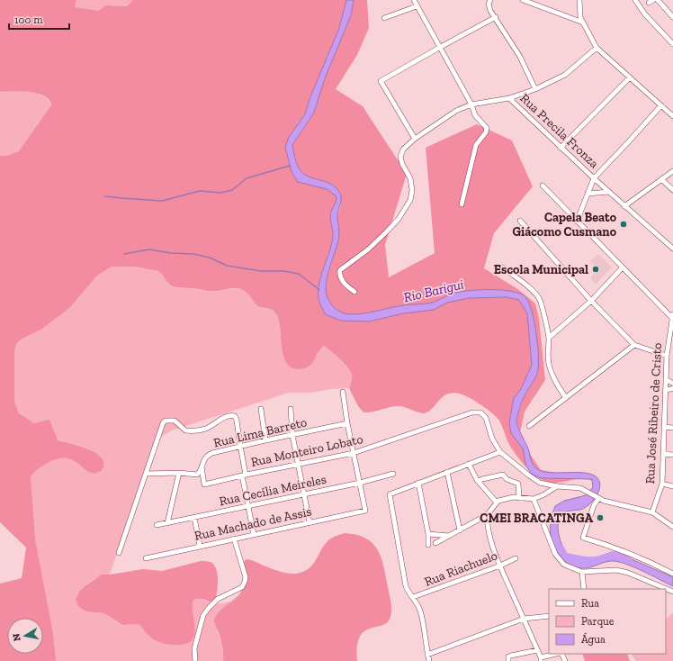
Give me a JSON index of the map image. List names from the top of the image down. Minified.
{"streets":{"street":["Rua Precila Fronza","Rua José Ribeiro de Cristo","Rua Lima Barreto","Rua Monteiro Lobato","Rua Cecília Meireles","Rua Machado de Assis","Rua Riachuelo"]},"crossings":[["Rua Lima Barreto","Rua Monteiro Lobato"],["Rua Cecília Meireles","Rua Machado de Assis"]],"water":["Rio Barigui"],"places":["Capela Beato Giácomo Cusmano","Escola Municipal","CMEI BRACATINGA"],"legend":["Rua","Parque","Água"],"scale_bar":"100 m","north":"left"}
